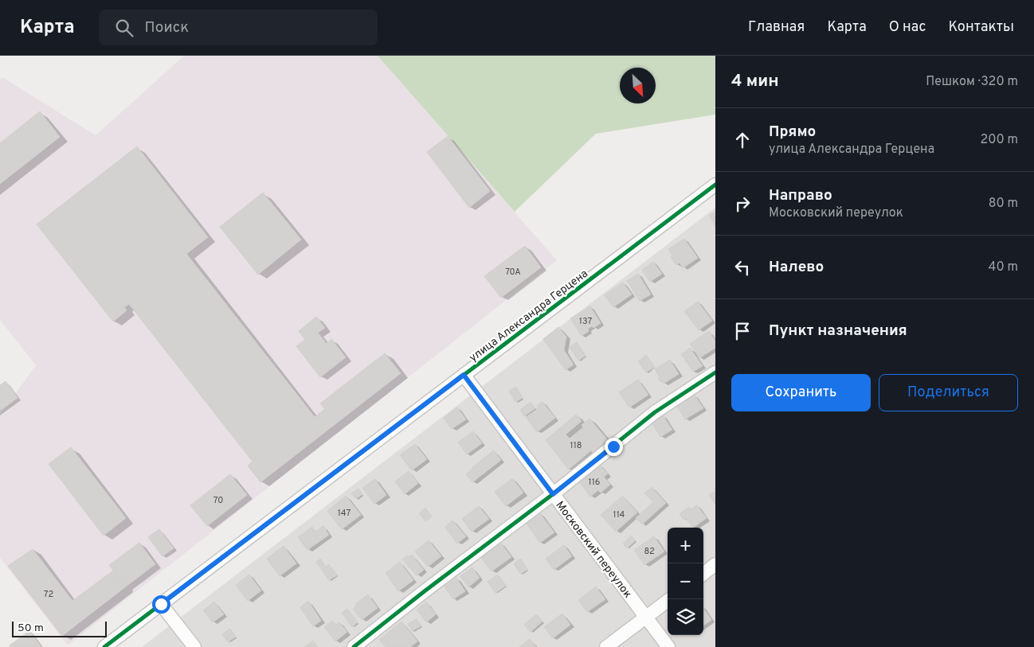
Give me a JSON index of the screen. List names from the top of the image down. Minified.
{"streets":{"street":["улица Александра Герцена","Московский переулок"]},"crossings":[["улица Александра Герцена","Московский переулок"]],"house_numbers":["70А","137","118","116","70","147","114","82","72"],"scale_bar":"50 m","north":"bottom right","page":{"header":"Карта","search":"Поиск","nav":["Главная","Карта","О нас","Контакты"],"heading":["4 мин","Пешком · 320 m"],"list":[["Прямо","улица Александра Герцена","200 m"],["Направо","Московский переулок","80 m"],["Налево","40 m"],"Пункт назначения"],"buttons":["Сохранить","Поделиться"],"map_buttons":["+","−"],"scale":"50 m"}}
